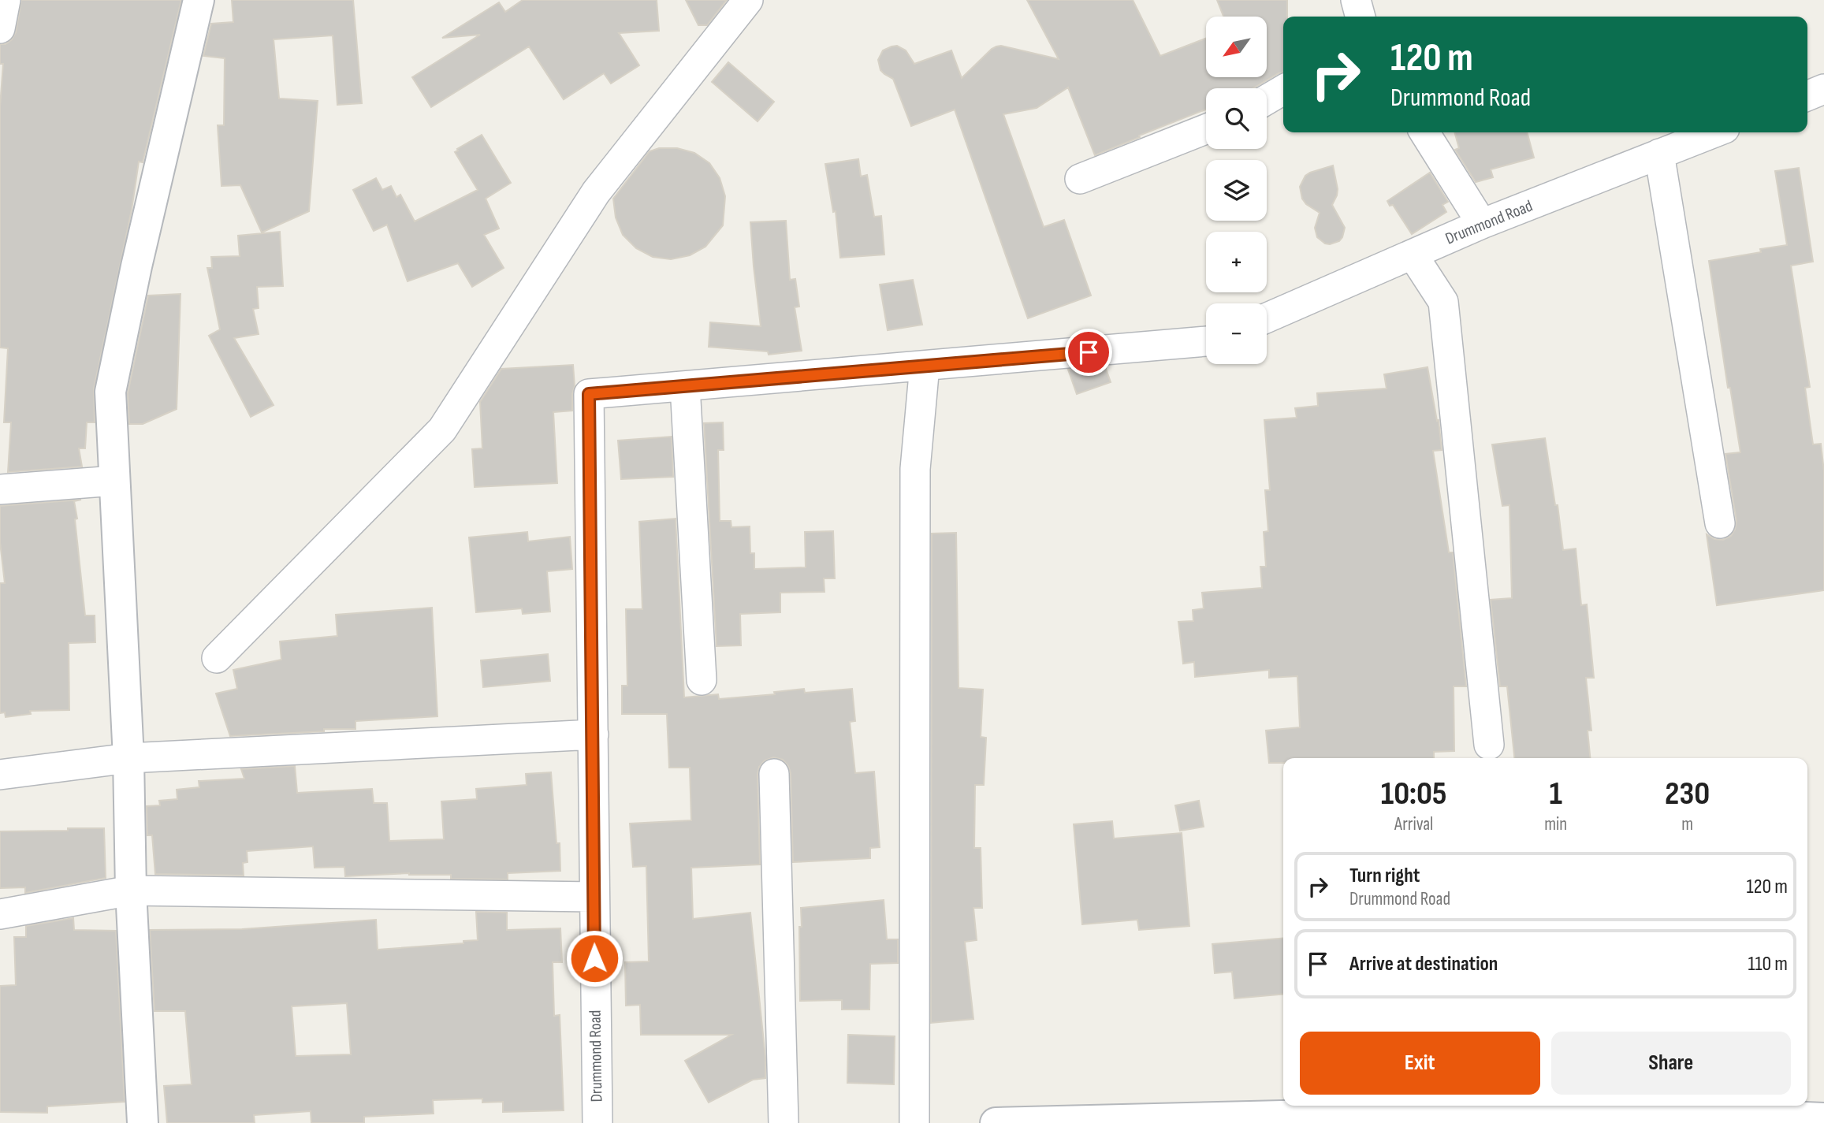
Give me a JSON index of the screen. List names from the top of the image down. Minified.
{"streets":{"street":["Drummond Road"]},"north":"bottom left","page":{"map_buttons":["+","−"],"turn":["120 m","Drummond Road"],"eta":["10:05","Arrival","1","min","230","m"],"list":[{"name":"Turn right","note":"Drummond Road","value":"120 m"},{"name":"Arrive at destination","value":"110 m"}],"buttons":["Exit","Share"]}}
